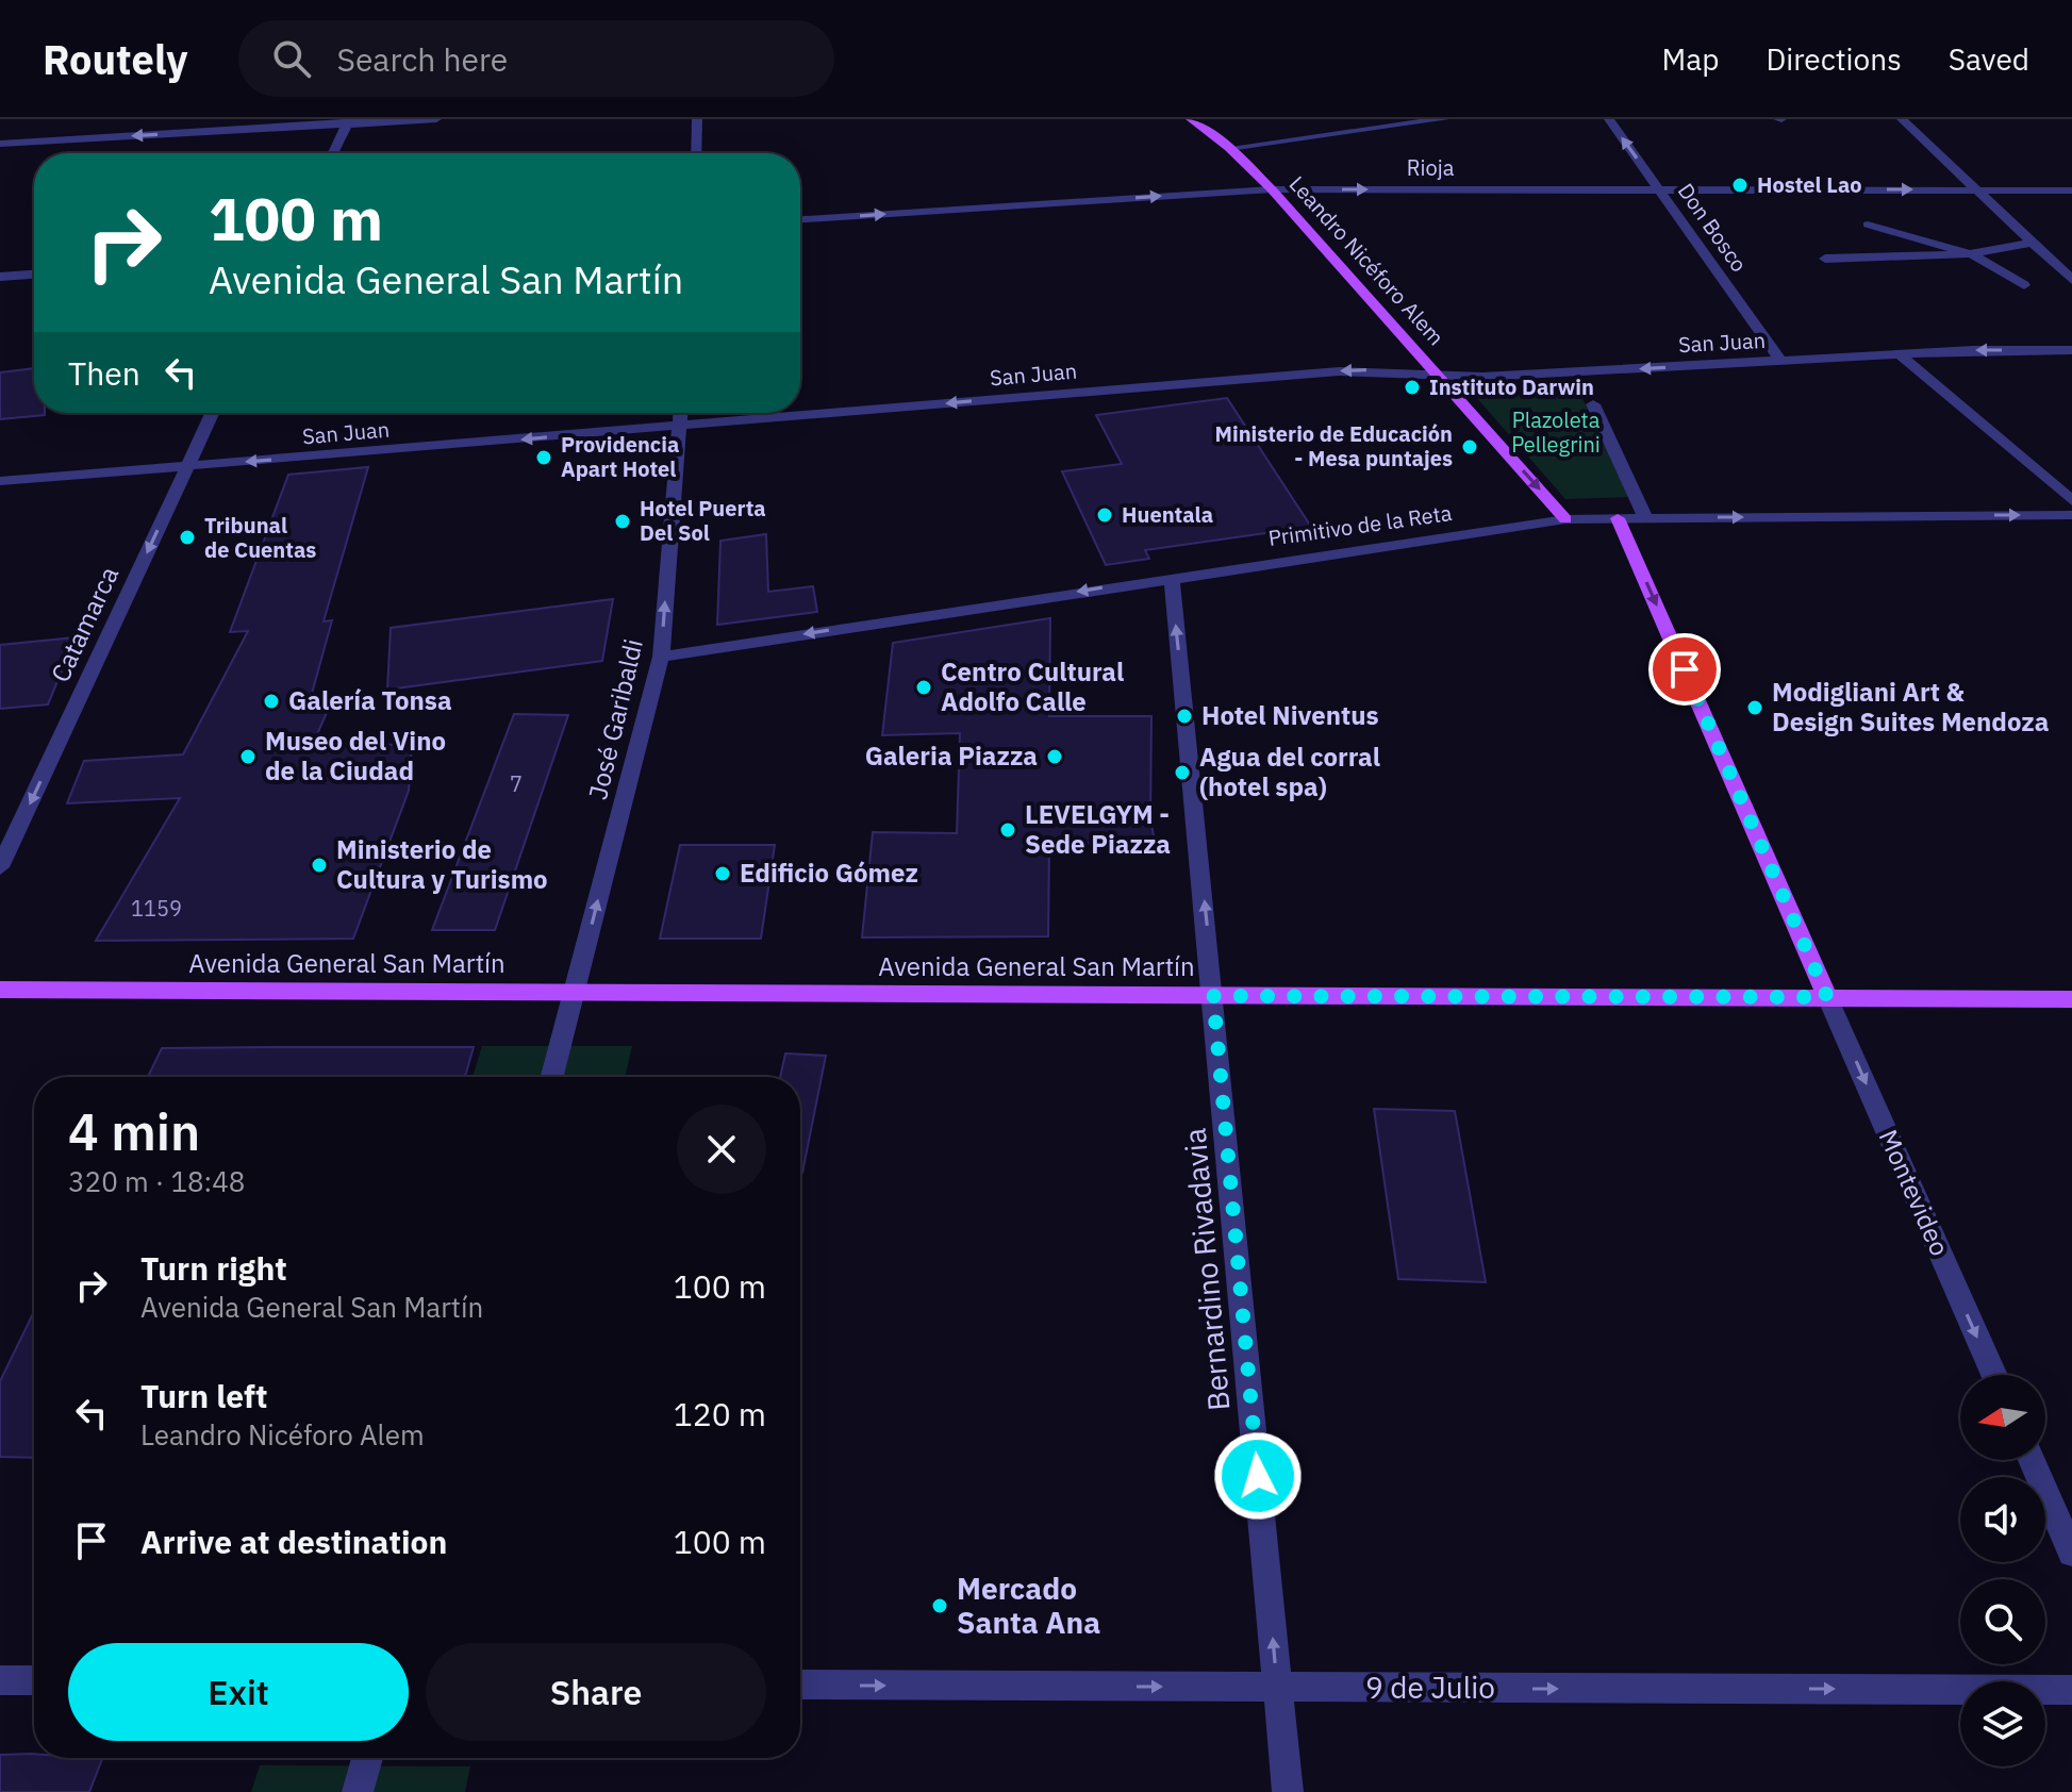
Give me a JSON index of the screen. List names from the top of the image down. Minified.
{"streets":{"main road":["Leandro Nicéforo Alem","Avenida General San Martín"],"street":["Rioja","Don Bosco","San Juan","Primitivo de la Reta","Catamarca","José Garibaldi","Montevideo","Bernardino Rivadavia","9 de Julio"]},"crossings":[["Rioja","Don Bosco"],["Rioja","Leandro Nicéforo Alem"],["Don Bosco","San Juan"],["Leandro Nicéforo Alem","San Juan"],["Leandro Nicéforo Alem","Primitivo de la Reta"],["San Juan","Catamarca"],["San Juan","José Garibaldi"],["Primitivo de la Reta","José Garibaldi"],["Primitivo de la Reta","Bernardino Rivadavia"],["José Garibaldi","Avenida General San Martín"],["Avenida General San Martín","Montevideo"],["Avenida General San Martín","Bernardino Rivadavia"],["Bernardino Rivadavia","9 de Julio"]],"one_way":["Leandro Nicéforo Alem","San Juan","Catamarca","José Garibaldi","Montevideo","Bernardino Rivadavia","9 de Julio"],"parks":["Plazoleta Pellegrini"],"places":["Hostel Lao","Instituto Darwin","Ministerio de Educación - Mesa puntajes","Providencia Apart Hotel","Huentala","Hotel Puerta Del Sol","Tribunal de Cuentas","Centro Cultural Adolfo Calle","Galería Tonsa","Modigliani Art & Design Suites Mendoza","Hotel Niventus","Museo del Vino de la Ciudad","Galeria Piazza","Agua del corral (hotel spa)","LEVELGYM - Sede Piazza","Ministerio de Cultura y Turismo","Edificio Gómez","Mercado Santa Ana"],"house_numbers":["7","1159"],"north":"left","page":{"header":"Routely","search":"Search here","nav":["Map","Directions","Saved"],"turn":["100 m","Avenida General San Martín"],"then":"Then","heading":["4 min","320 m · 18:48"],"list":[{"name":"Turn right","note":"Avenida General San Martín","value":"100 m"},{"name":"Turn left","note":"Leandro Nicéforo Alem","value":"120 m"},{"name":"Arrive at destination","value":"100 m"}],"buttons":["Exit","Share"]}}
